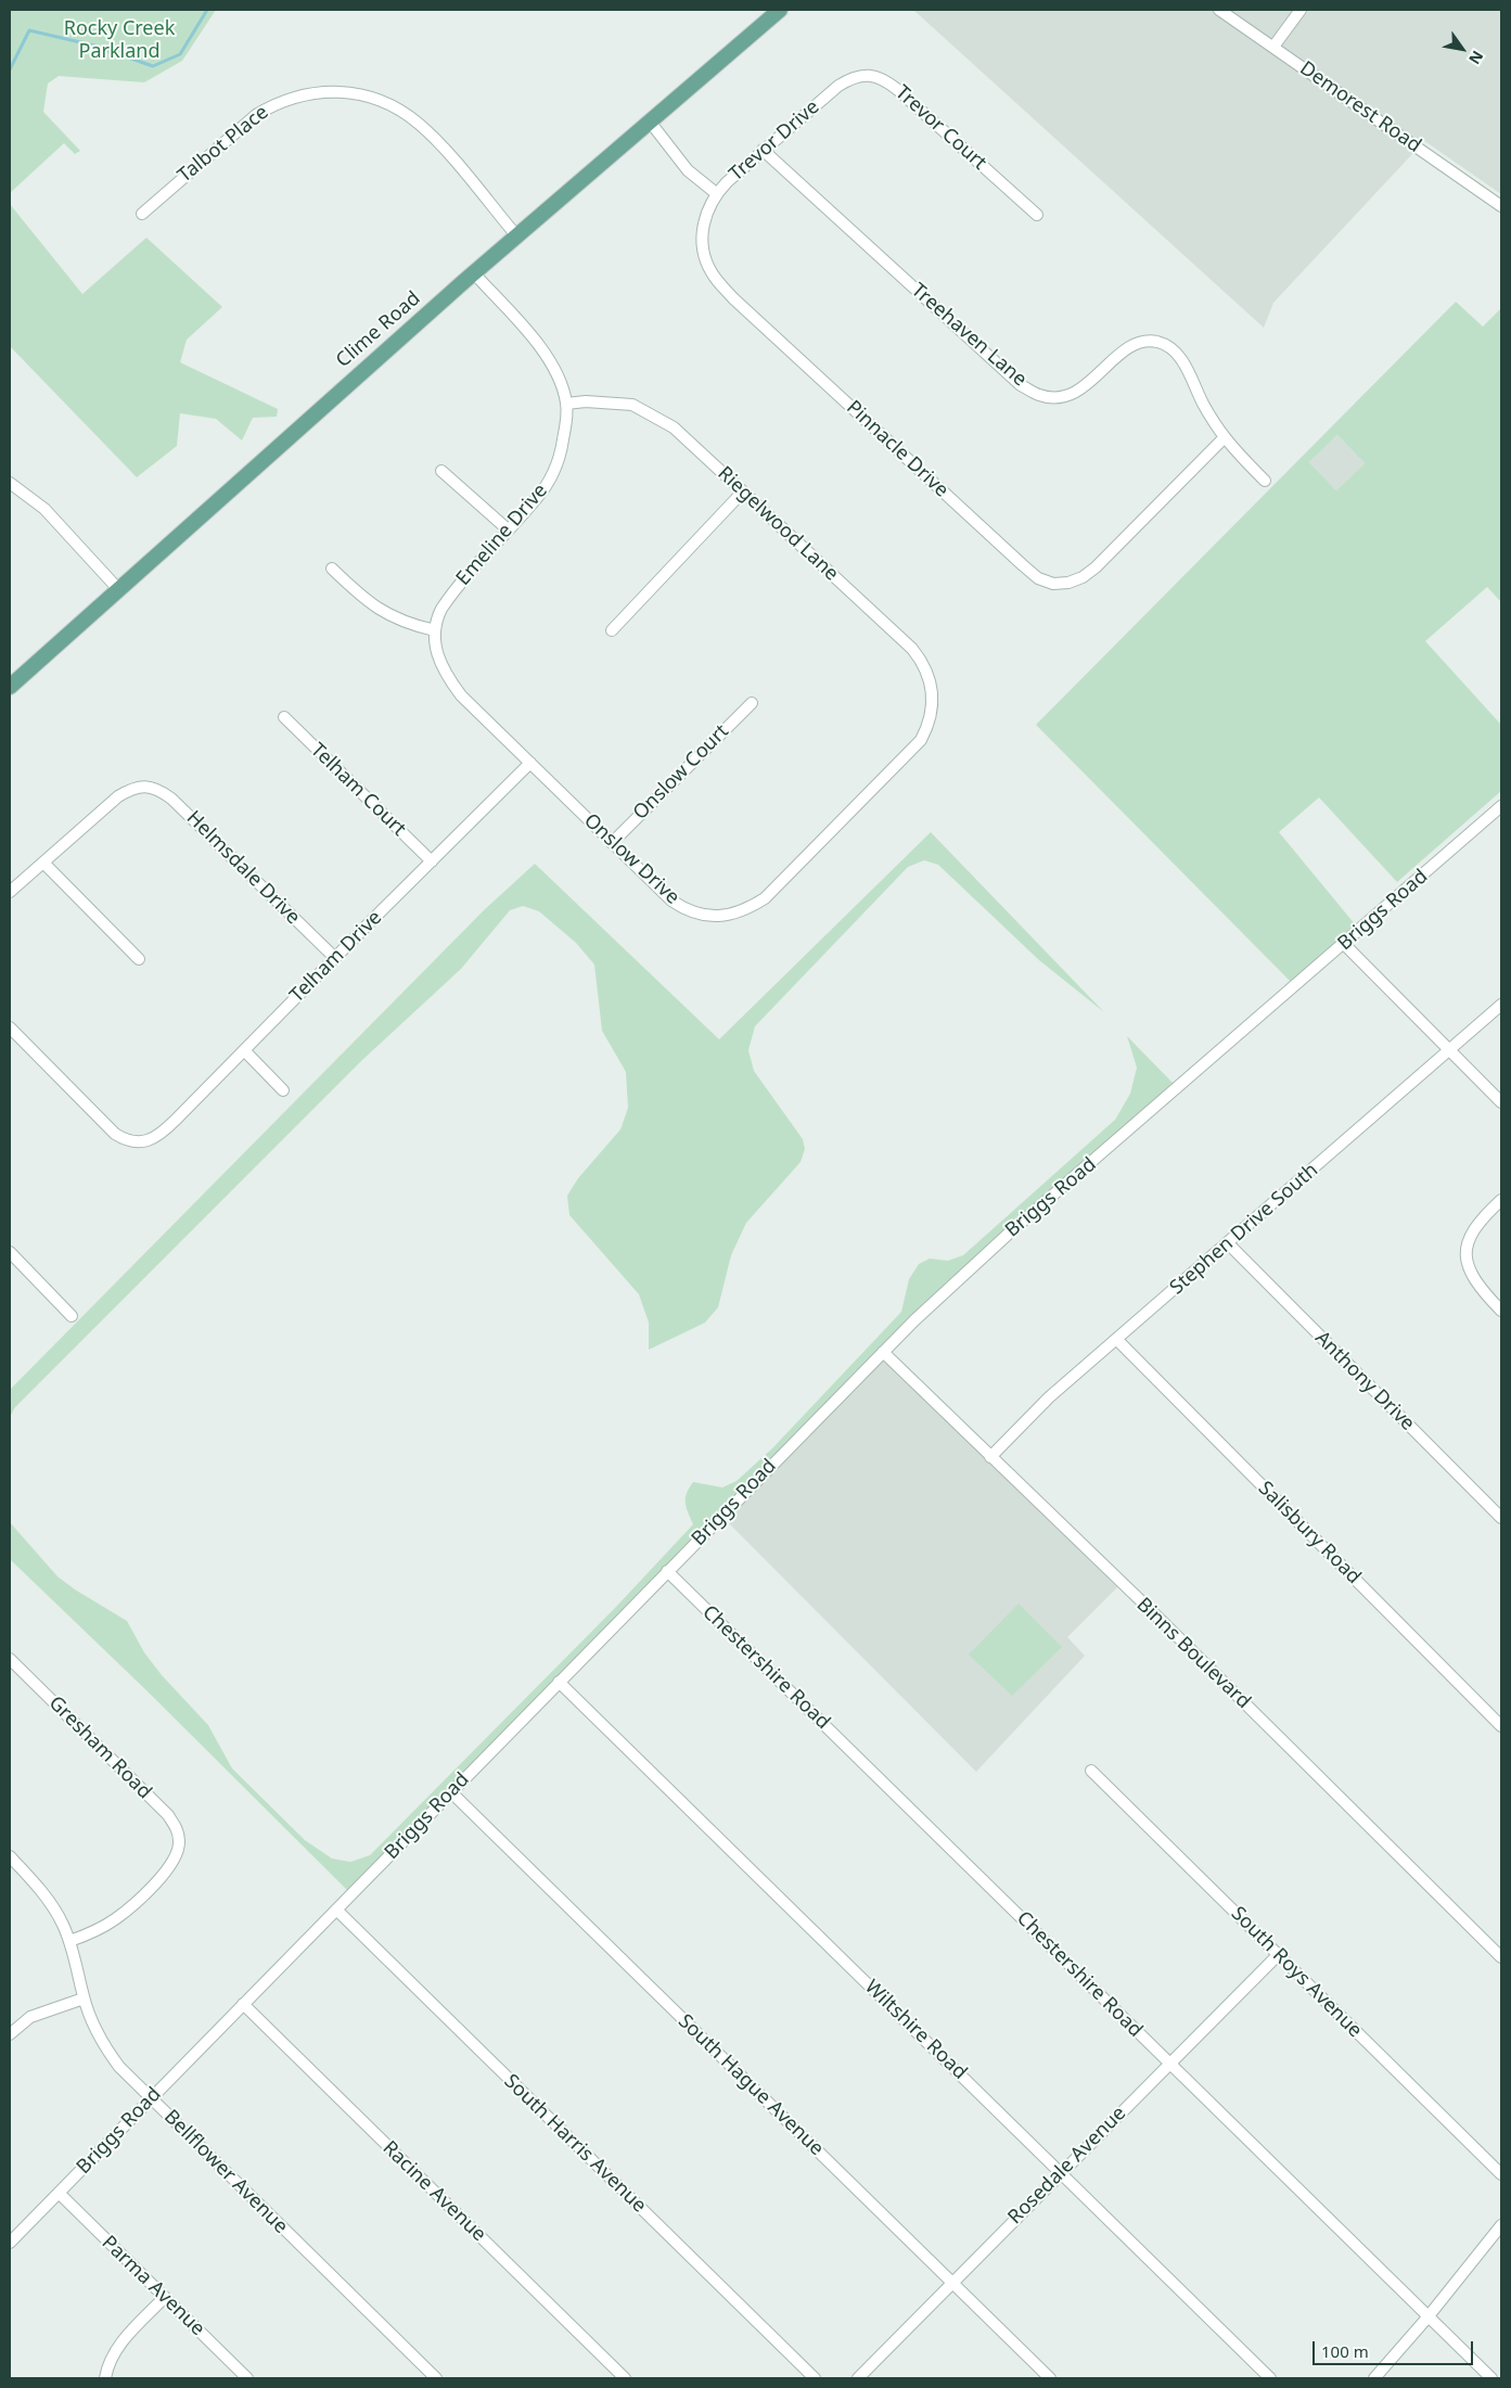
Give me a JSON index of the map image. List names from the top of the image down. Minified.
{"streets":{"main road":["Clime Road"],"street":["Demorest Road","Trevor Court","Trevor Drive","Talbot Place","Treehaven Lane","Pinnacle Drive","Riegelwood Lane","Emeline Drive","Onslow Court","Telham Court","Onslow Drive","Helmsdale Drive","Briggs Road","Telham Drive","Stephen Drive South","Anthony Drive","Salisbury Road","Binns Boulevard","Chestershire Road","Gresham Road","South Roys Avenue","Wiltshire Road","South Hague Avenue","South Harris Avenue","Rosedale Avenue","Bellflower Avenue","Racine Avenue","Parma Avenue"]},"crossings":[["Trevor Court","Trevor Drive"],["Trevor Drive","Treehaven Lane"],["Trevor Drive","Pinnacle Drive"],["Talbot Place","Clime Road"],["Clime Road","Emeline Drive"],["Treehaven Lane","Pinnacle Drive"],["Riegelwood Lane","Emeline Drive"],["Riegelwood Lane","Onslow Drive"],["Emeline Drive","Onslow Drive"],["Onslow Court","Onslow Drive"],["Telham Court","Telham Drive"],["Onslow Drive","Telham Drive"],["Helmsdale Drive","Telham Drive"],["Briggs Road","Binns Boulevard"],["Briggs Road","Chestershire Road"],["Briggs Road","Wiltshire Road"],["Briggs Road","South Hague Avenue"],["Briggs Road","South Harris Avenue"],["Briggs Road","Bellflower Avenue"],["Briggs Road","Racine Avenue"],["Briggs Road","Parma Avenue"],["Stephen Drive South","Anthony Drive"],["Stephen Drive South","Salisbury Road"],["Stephen Drive South","Binns Boulevard"],["Chestershire Road","Rosedale Avenue"],["Gresham Road","Bellflower Avenue"],["South Roys Avenue","Rosedale Avenue"],["Wiltshire Road","Rosedale Avenue"],["South Hague Avenue","Rosedale Avenue"]],"parks":["Rocky Creek Parkland"],"scale_bar":"100 m","north":"bottom right"}
